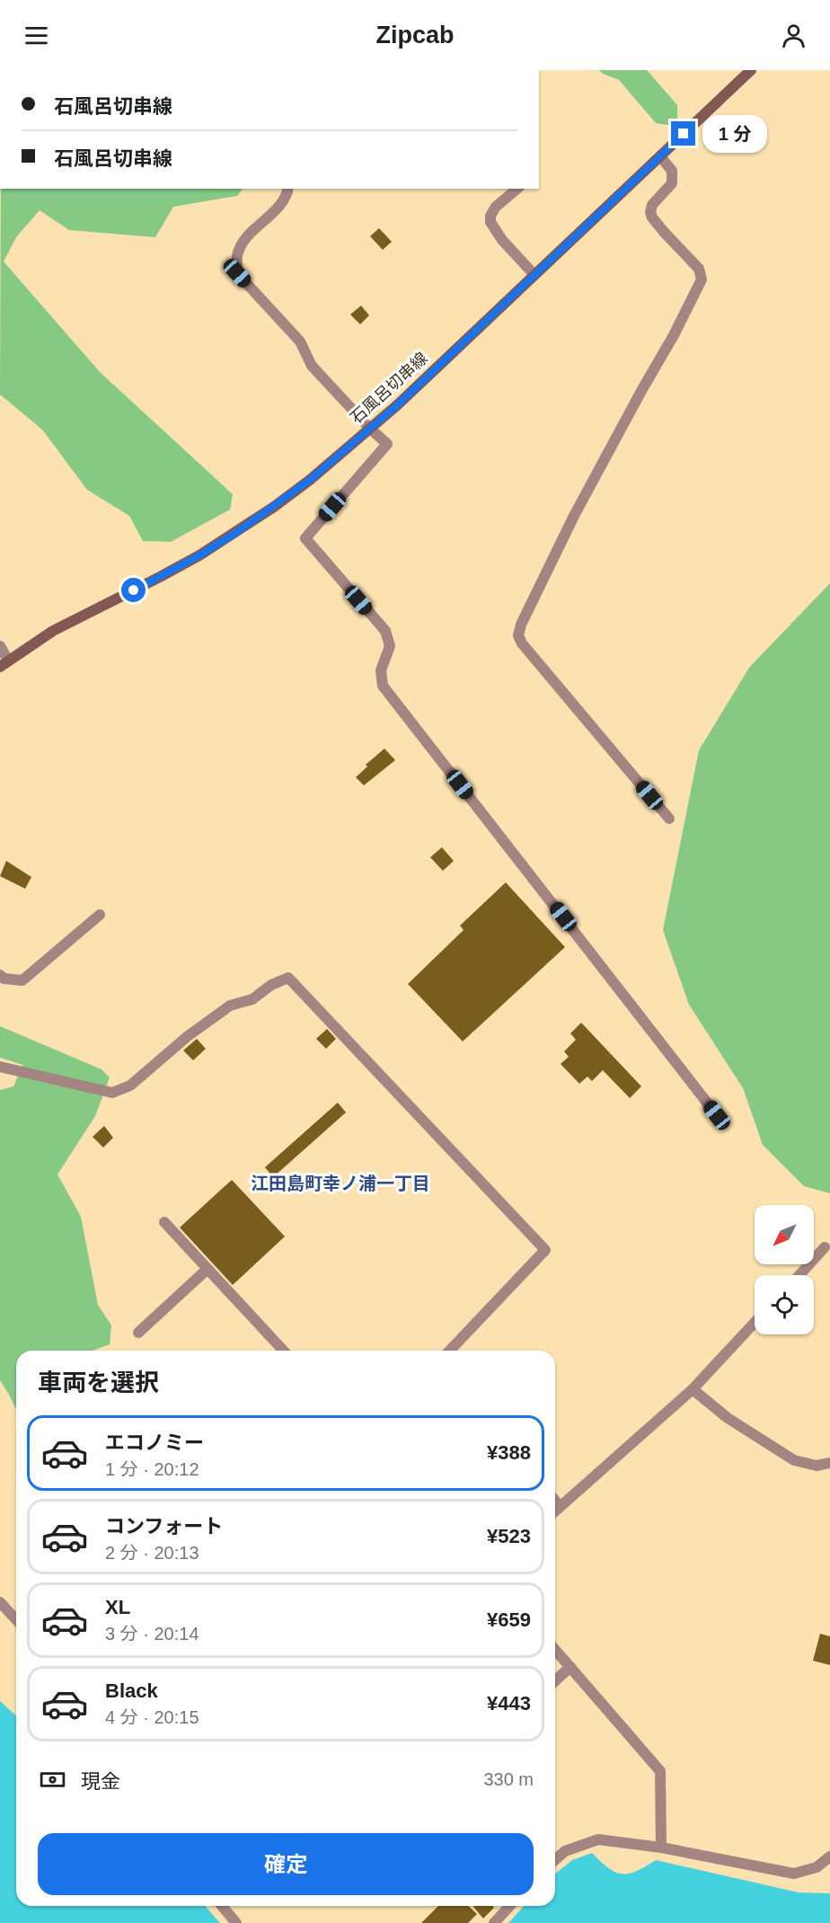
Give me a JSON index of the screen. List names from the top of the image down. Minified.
{"streets":{"main road":["石風呂切串線"]},"districts":["江田島町幸ノ浦一丁目"],"north":"bottom left","page":{"header":"Zipcab","banner":["石風呂切串線","石風呂切串線"],"bubble":"1 分","heading":"車両を選択","list":[{"name":"エコノミー","note":"1 分 · 20:12","value":"¥388"},{"name":"コンフォート","note":"2 分 · 20:13","value":"¥523"},{"name":"XL","note":"3 分 · 20:14","value":"¥659"},{"name":"Black","note":"4 分 · 20:15","value":"¥443"}],"pay":["現金","330 m"],"buttons":"確定"}}
